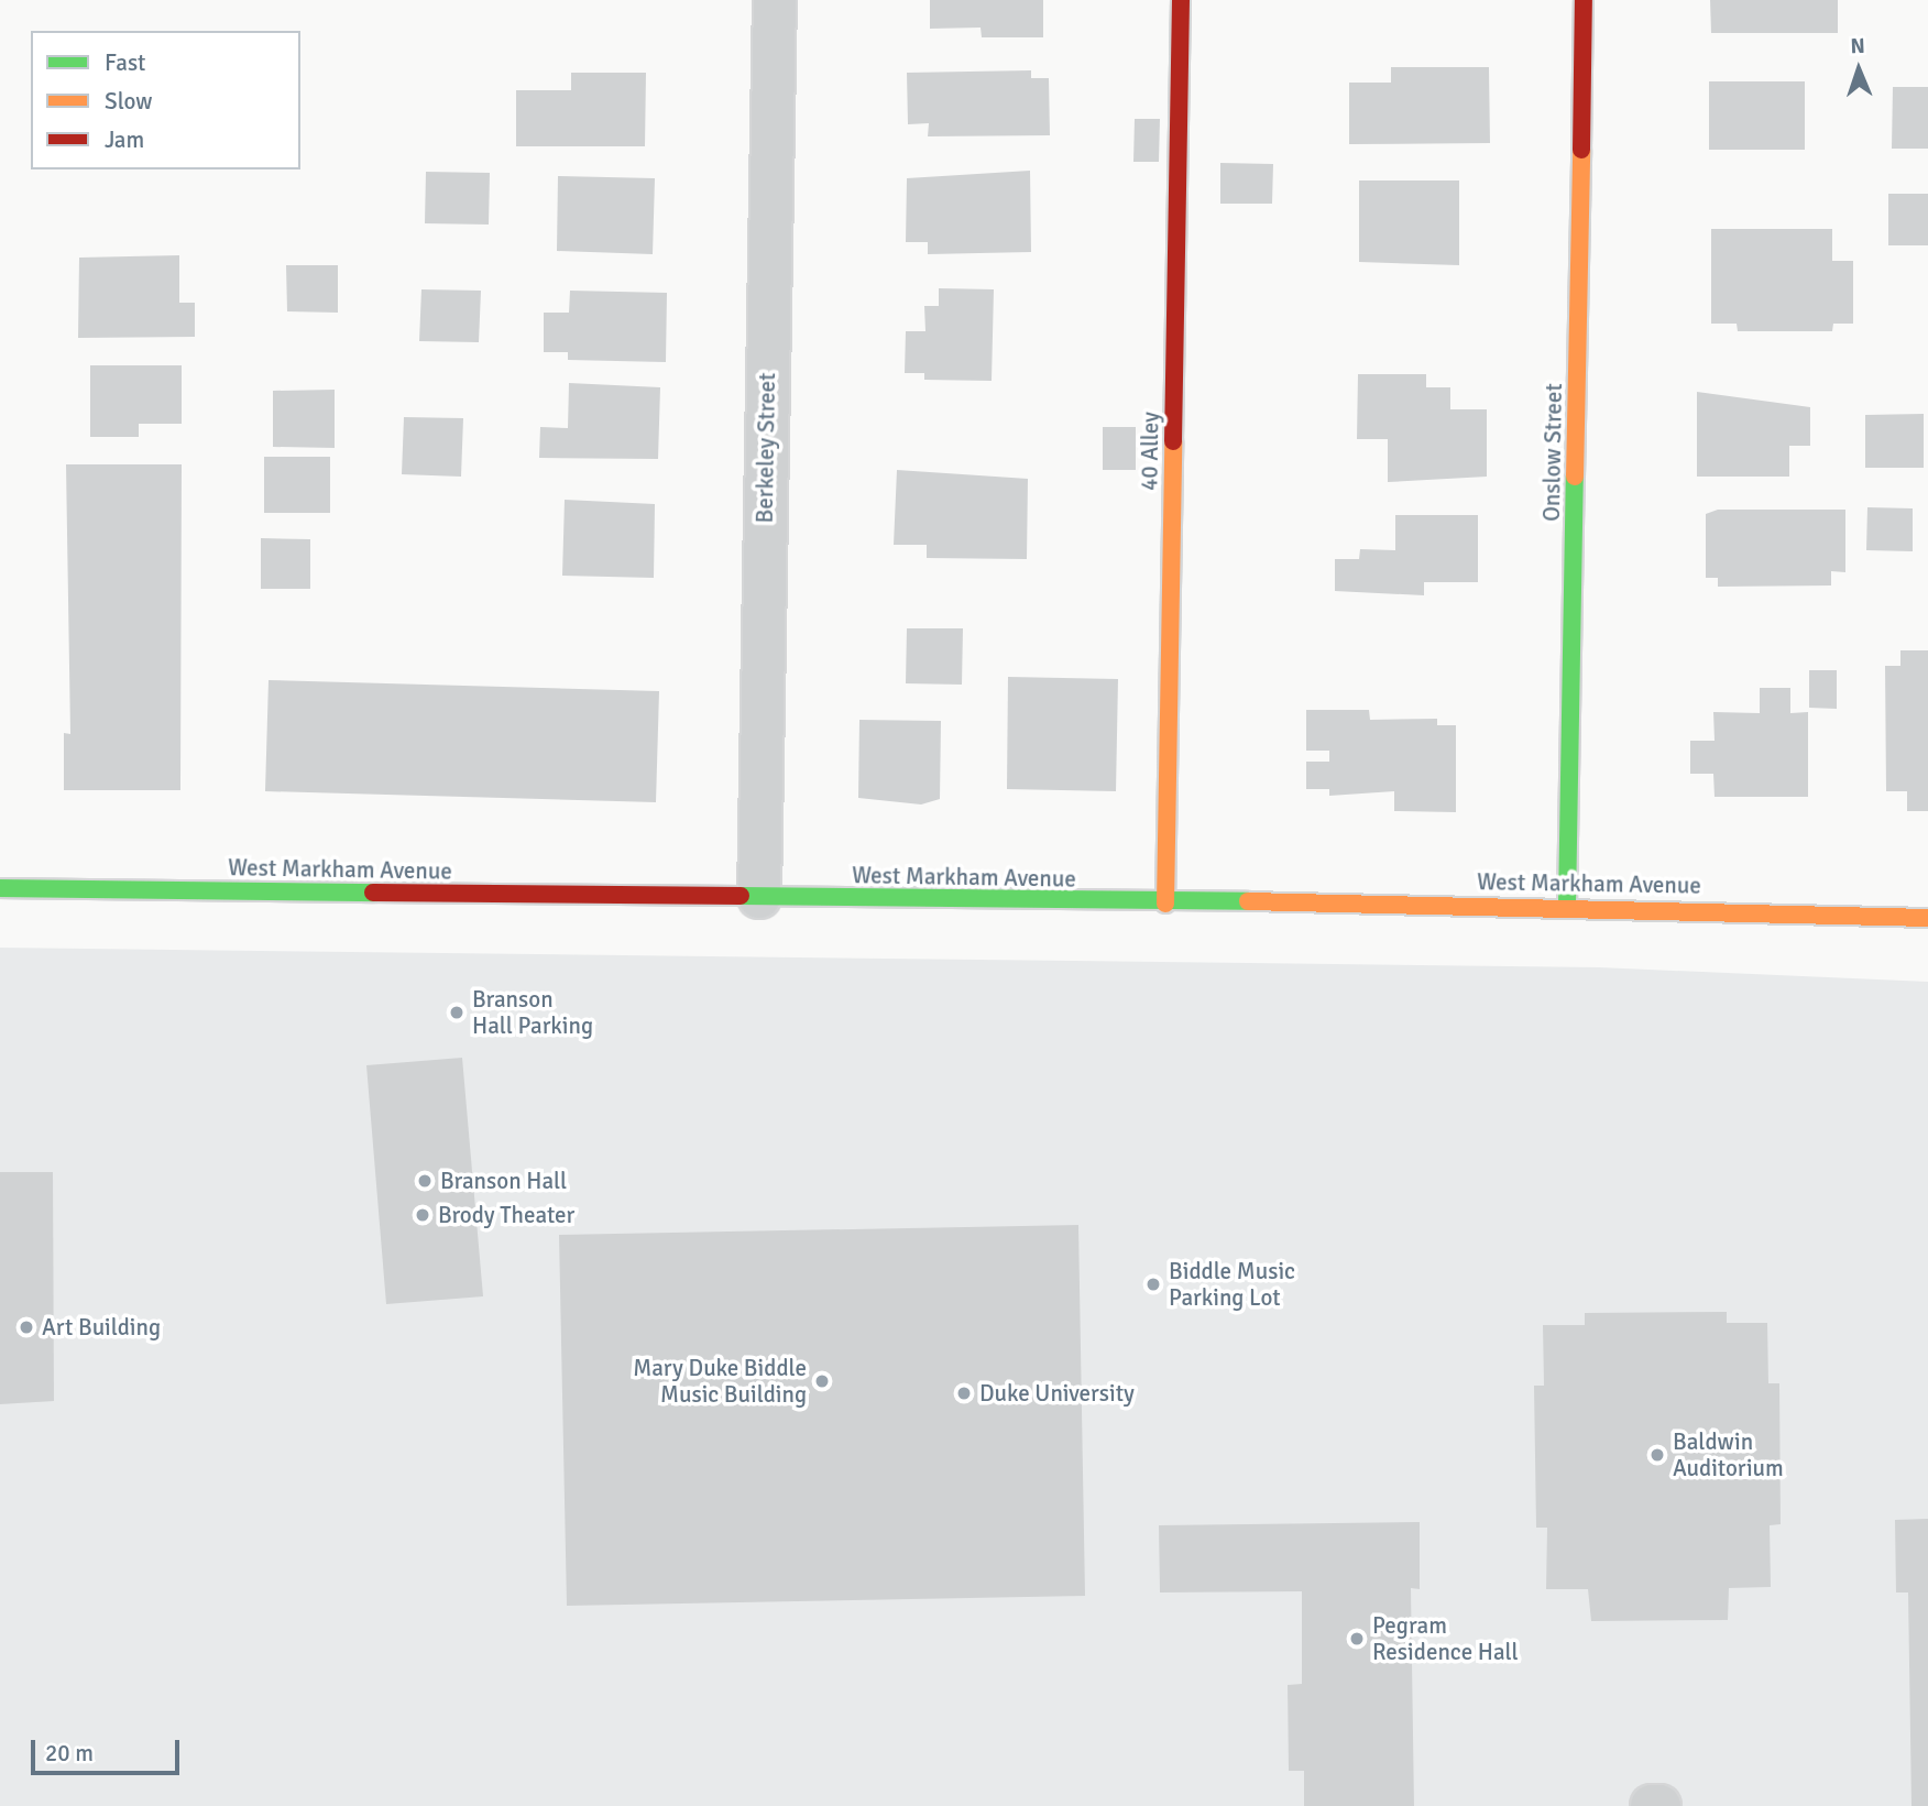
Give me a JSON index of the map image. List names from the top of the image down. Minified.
{"streets":{"street":["Berkeley Street","40 Alley","Onslow Street","West Markham Avenue"]},"crossings":[["Berkeley Street","West Markham Avenue"],["40 Alley","West Markham Avenue"],["Onslow Street","West Markham Avenue"]],"places":["Branson Hall Parking","Branson Hall","Brody Theater","Biddle Music Parking Lot","Art Building","Mary Duke Biddle Music Building","Duke University","Baldwin Auditorium","Pegram Residence Hall"],"legend":["Fast","Slow","Jam"],"scale_bar":"20 m","north":"top"}
